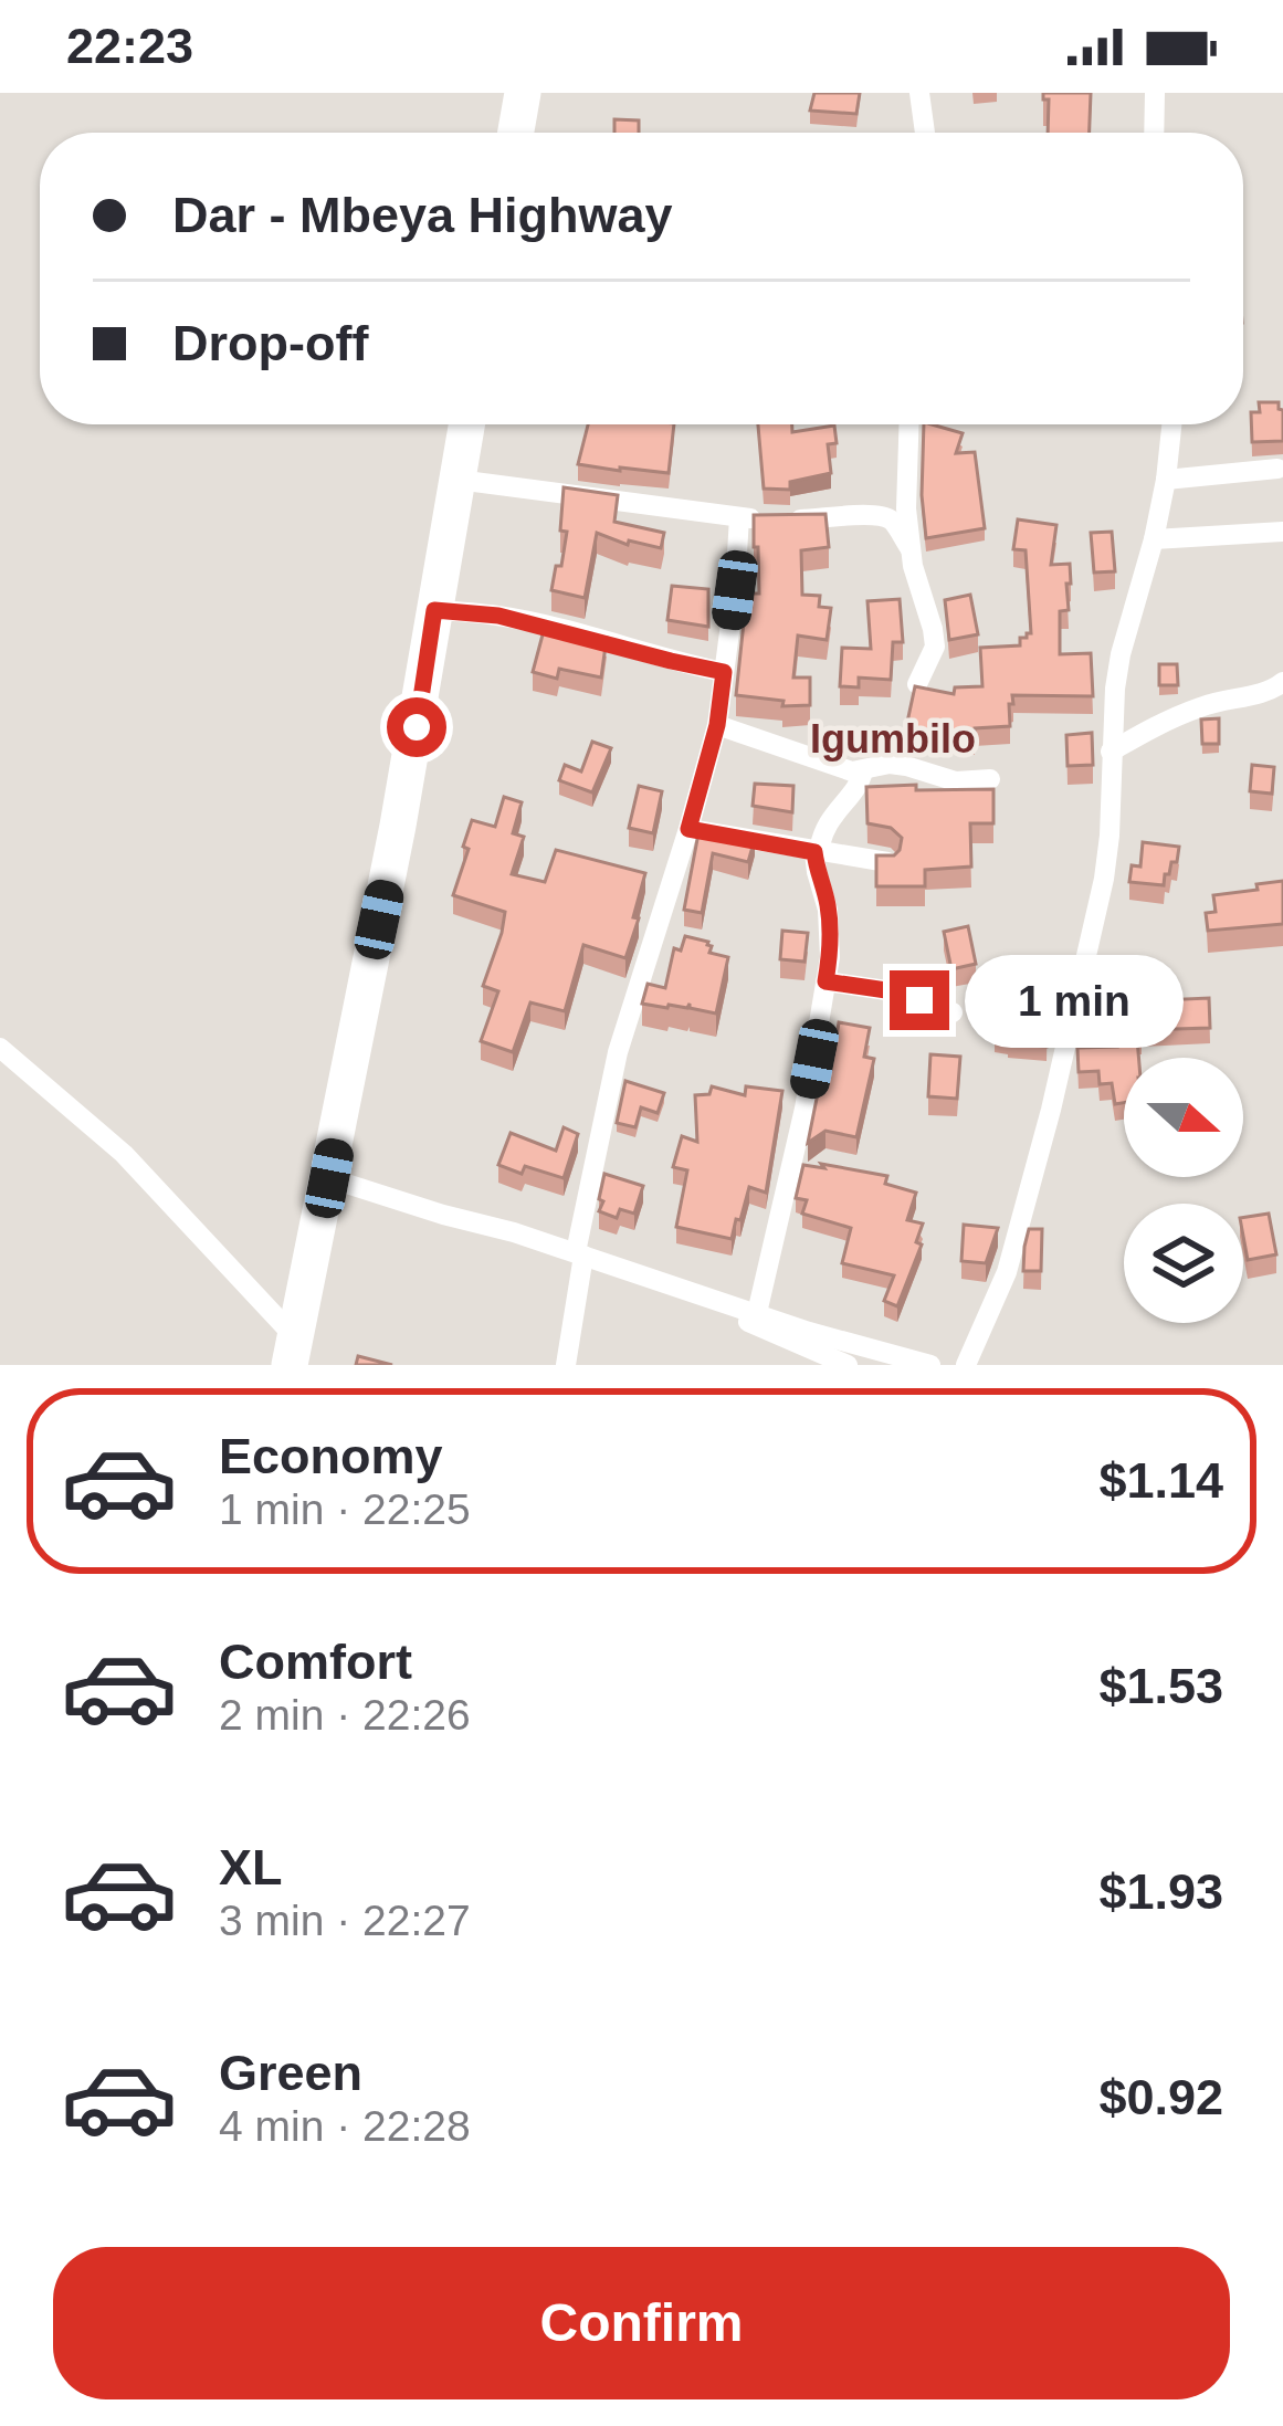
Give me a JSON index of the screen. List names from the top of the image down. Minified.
{"districts":["Igumbilo"],"north":"right","page":{"status":"22:23","banner":["Dar - Mbeya Highway","Drop-off"],"bubble":"1 min","list":[{"name":"Economy","note":"1 min · 22:25","value":"$1.14"},{"name":"Comfort","note":"2 min · 22:26","value":"$1.53"},{"name":"XL","note":"3 min · 22:27","value":"$1.93"},{"name":"Green","note":"4 min · 22:28","value":"$0.92"}],"buttons":"Confirm"}}
